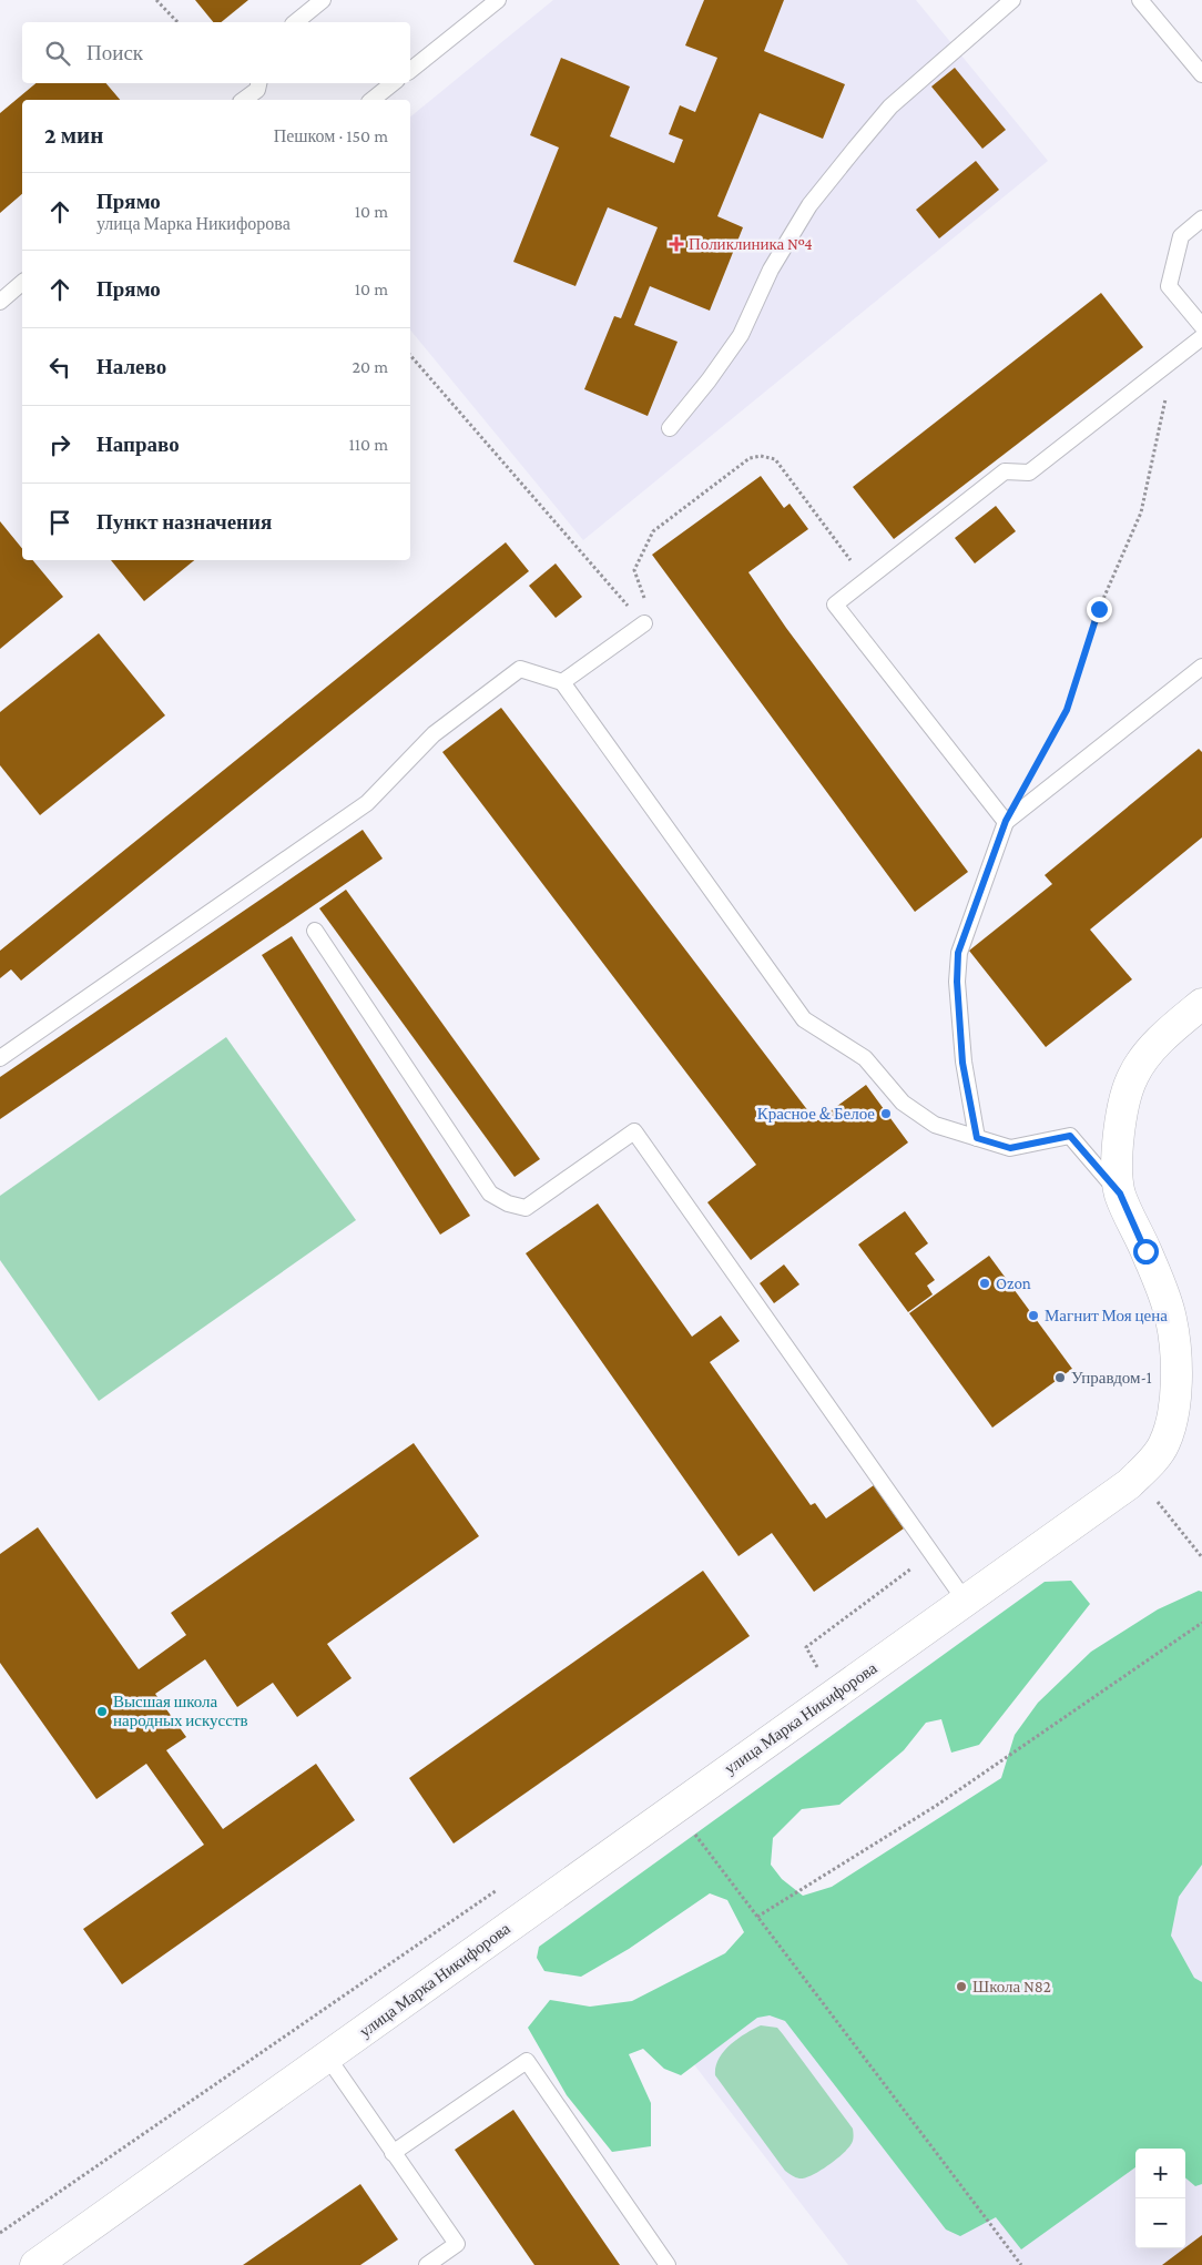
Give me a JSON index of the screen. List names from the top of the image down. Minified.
{"streets":{"street":["улица Марка Никифорова"]},"places":{"health":["Поликлиника №4"],"other":["Красное & Белое","Ozon","Магнит Моя цена","Управдом-1","Высшая школа народных искусств","Школа N82"]},"page":{"search":"Поиск","heading":["2 мин","Пешком · 150 m"],"list":[["Прямо","улица Марка Никифорова","10 m"],["Прямо","10 m"],["Налево","20 m"],["Направо","110 m"],"Пункт назначения"],"map_buttons":["+","−"]}}
